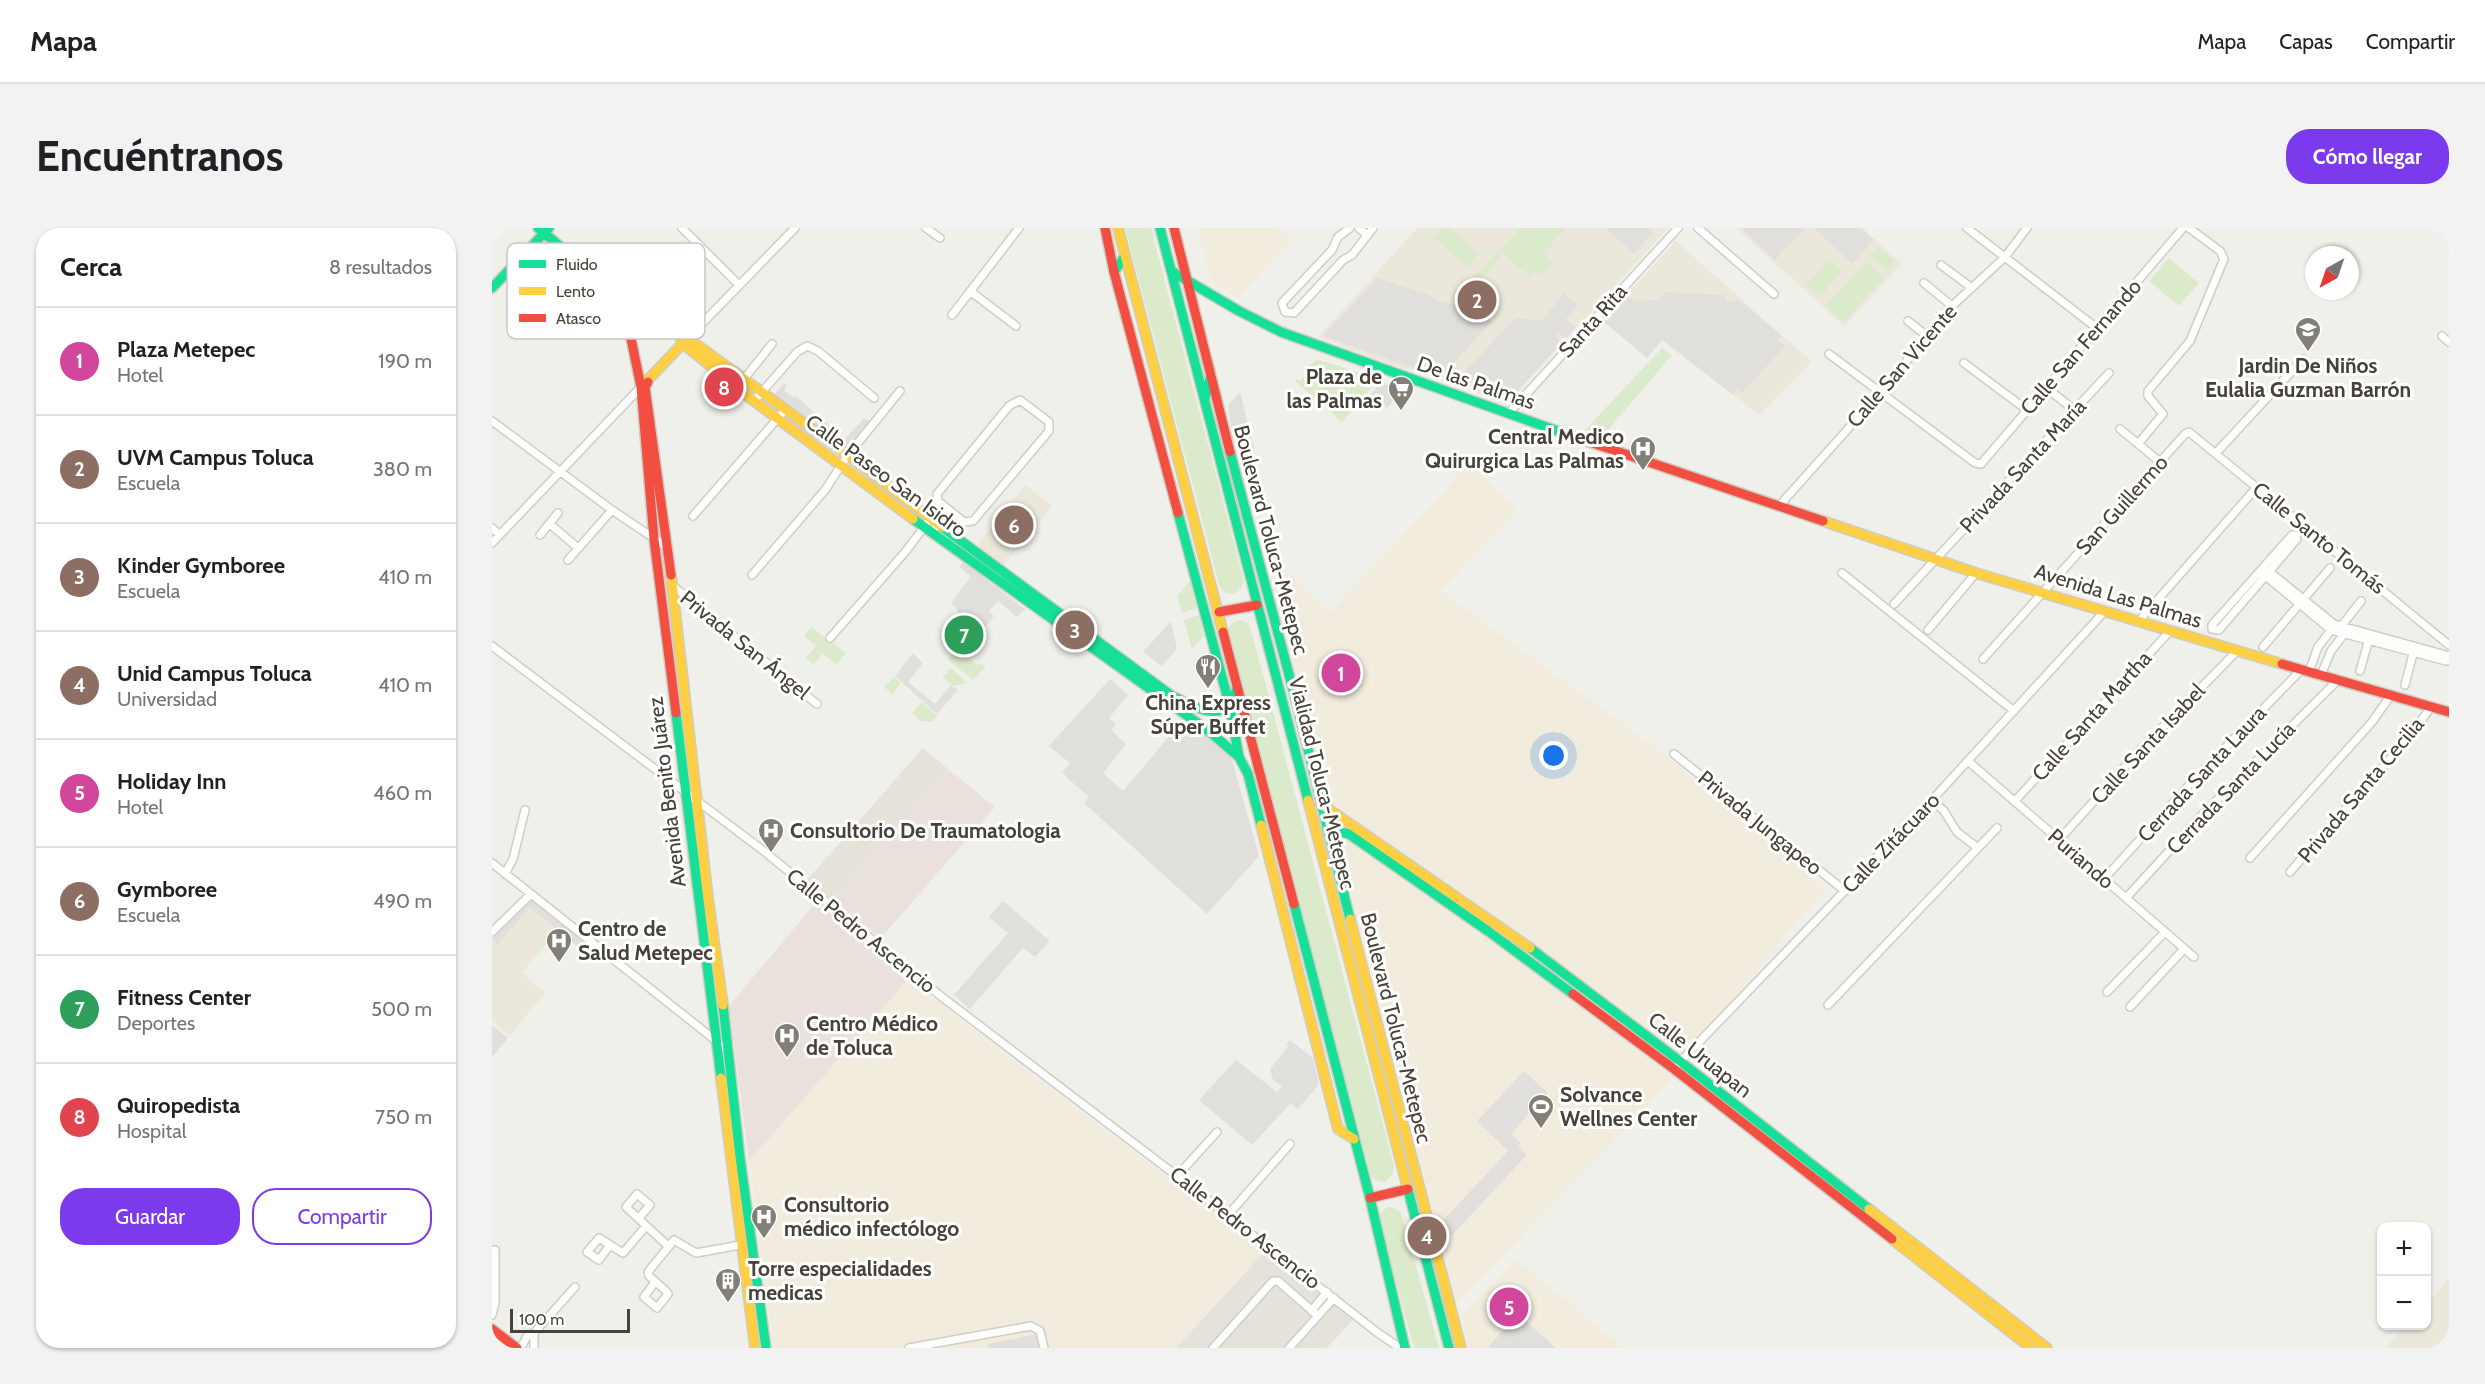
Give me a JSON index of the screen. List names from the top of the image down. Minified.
{"streets":{"main road":["De las Palmas","Calle Paseo San Isidro","Boulevard Toluca-Metepec","Avenida Las Palmas","Vialidad Toluca-Metepec","Avenida Benito Juárez","Calle Uruapan"],"street":["Santa Rita","Calle San Fernando","Calle San Vicente","Privada Santa María","San Guillermo","Calle Santo Tomás","Privada San Ángel","Calle Santa Martha","Calle Santa Isabel","Cerrada Santa Laura","Cerrada Santa Lucía","Privada Santa Cecilia","Privada Jungapeo","Calle Zitácuaro","Puriando","Calle Pedro Ascencio"]},"crossings":[["Santa Rita","De las Palmas"],["Calle San Fernando","Calle San Vicente"],["Calle San Vicente","De las Palmas"],["Calle San Vicente","Avenida Las Palmas"],["De las Palmas","Boulevard Toluca-Metepec"],["De las Palmas","Avenida Las Palmas"],["De las Palmas","Vialidad Toluca-Metepec"],["Privada Santa María","Avenida Las Palmas"],["San Guillermo","Calle Santo Tomás"],["San Guillermo","Avenida Las Palmas"],["Boulevard Toluca-Metepec","Calle Uruapan"],["Avenida Las Palmas","Calle Santa Martha"],["Avenida Las Palmas","Calle Santa Isabel"],["Avenida Las Palmas","Cerrada Santa Laura"],["Avenida Las Palmas","Cerrada Santa Lucía"],["Avenida Las Palmas","Privada Santa Cecilia"],["Avenida Las Palmas","Calle Zitácuaro"],["Privada San Ángel","Avenida Benito Juárez"],["Calle Santa Martha","Puriando"],["Calle Santa Isabel","Puriando"],["Cerrada Santa Laura","Puriando"],["Cerrada Santa Lucía","Puriando"],["Avenida Benito Juárez","Calle Pedro Ascencio"],["Privada Jungapeo","Calle Zitácuaro"],["Calle Zitácuaro","Puriando"],["Calle Zitácuaro","Calle Uruapan"]],"places":{"school or university":["Jardin De Niños Eulalia Guzman Barrón"],"supermarket":["Plaza de las Palmas"],"hospital":["Central Medico Quirurgica Las Palmas","Consultorio De Traumatologia","Centro de Salud Metepec","Centro Médico de Toluca","Consultorio médico infectólogo"],"restaurant":["China Express Súper Buffet"],"sports":["Solvance Wellnes Center"],"building":["Torre especialidades medicas"]},"legend":["Fluido","Lento","Atasco"],"scale_bar":"100 m","north":"bottom left","page":{"header":"Mapa","nav":["Mapa","Capas","Compartir"],"buttons":["Cómo llegar",["Guardar","Compartir"]],"title":"Encuéntranos","heading":["Cerca","8 resultados"],"pins":["2","8","6","3","7","1","4","5"],"list":[{"mark":"1","name":"Plaza Metepec","note":"Hotel","value":"190 m"},{"mark":"2","name":"UVM Campus Toluca","note":"Escuela","value":"380 m"},{"mark":"3","name":"Kinder Gymboree","note":"Escuela","value":"410 m"},{"mark":"4","name":"Unid Campus Toluca","note":"Universidad","value":"410 m"},{"mark":"5","name":"Holiday Inn","note":"Hotel","value":"460 m"},{"mark":"6","name":"Gymboree","note":"Escuela","value":"490 m"},{"mark":"7","name":"Fitness Center","note":"Deportes","value":"500 m"},{"mark":"8","name":"Quiropedista","note":"Hospital","value":"750 m"}],"map_buttons":["+","−"],"scale":"100 m"}}
